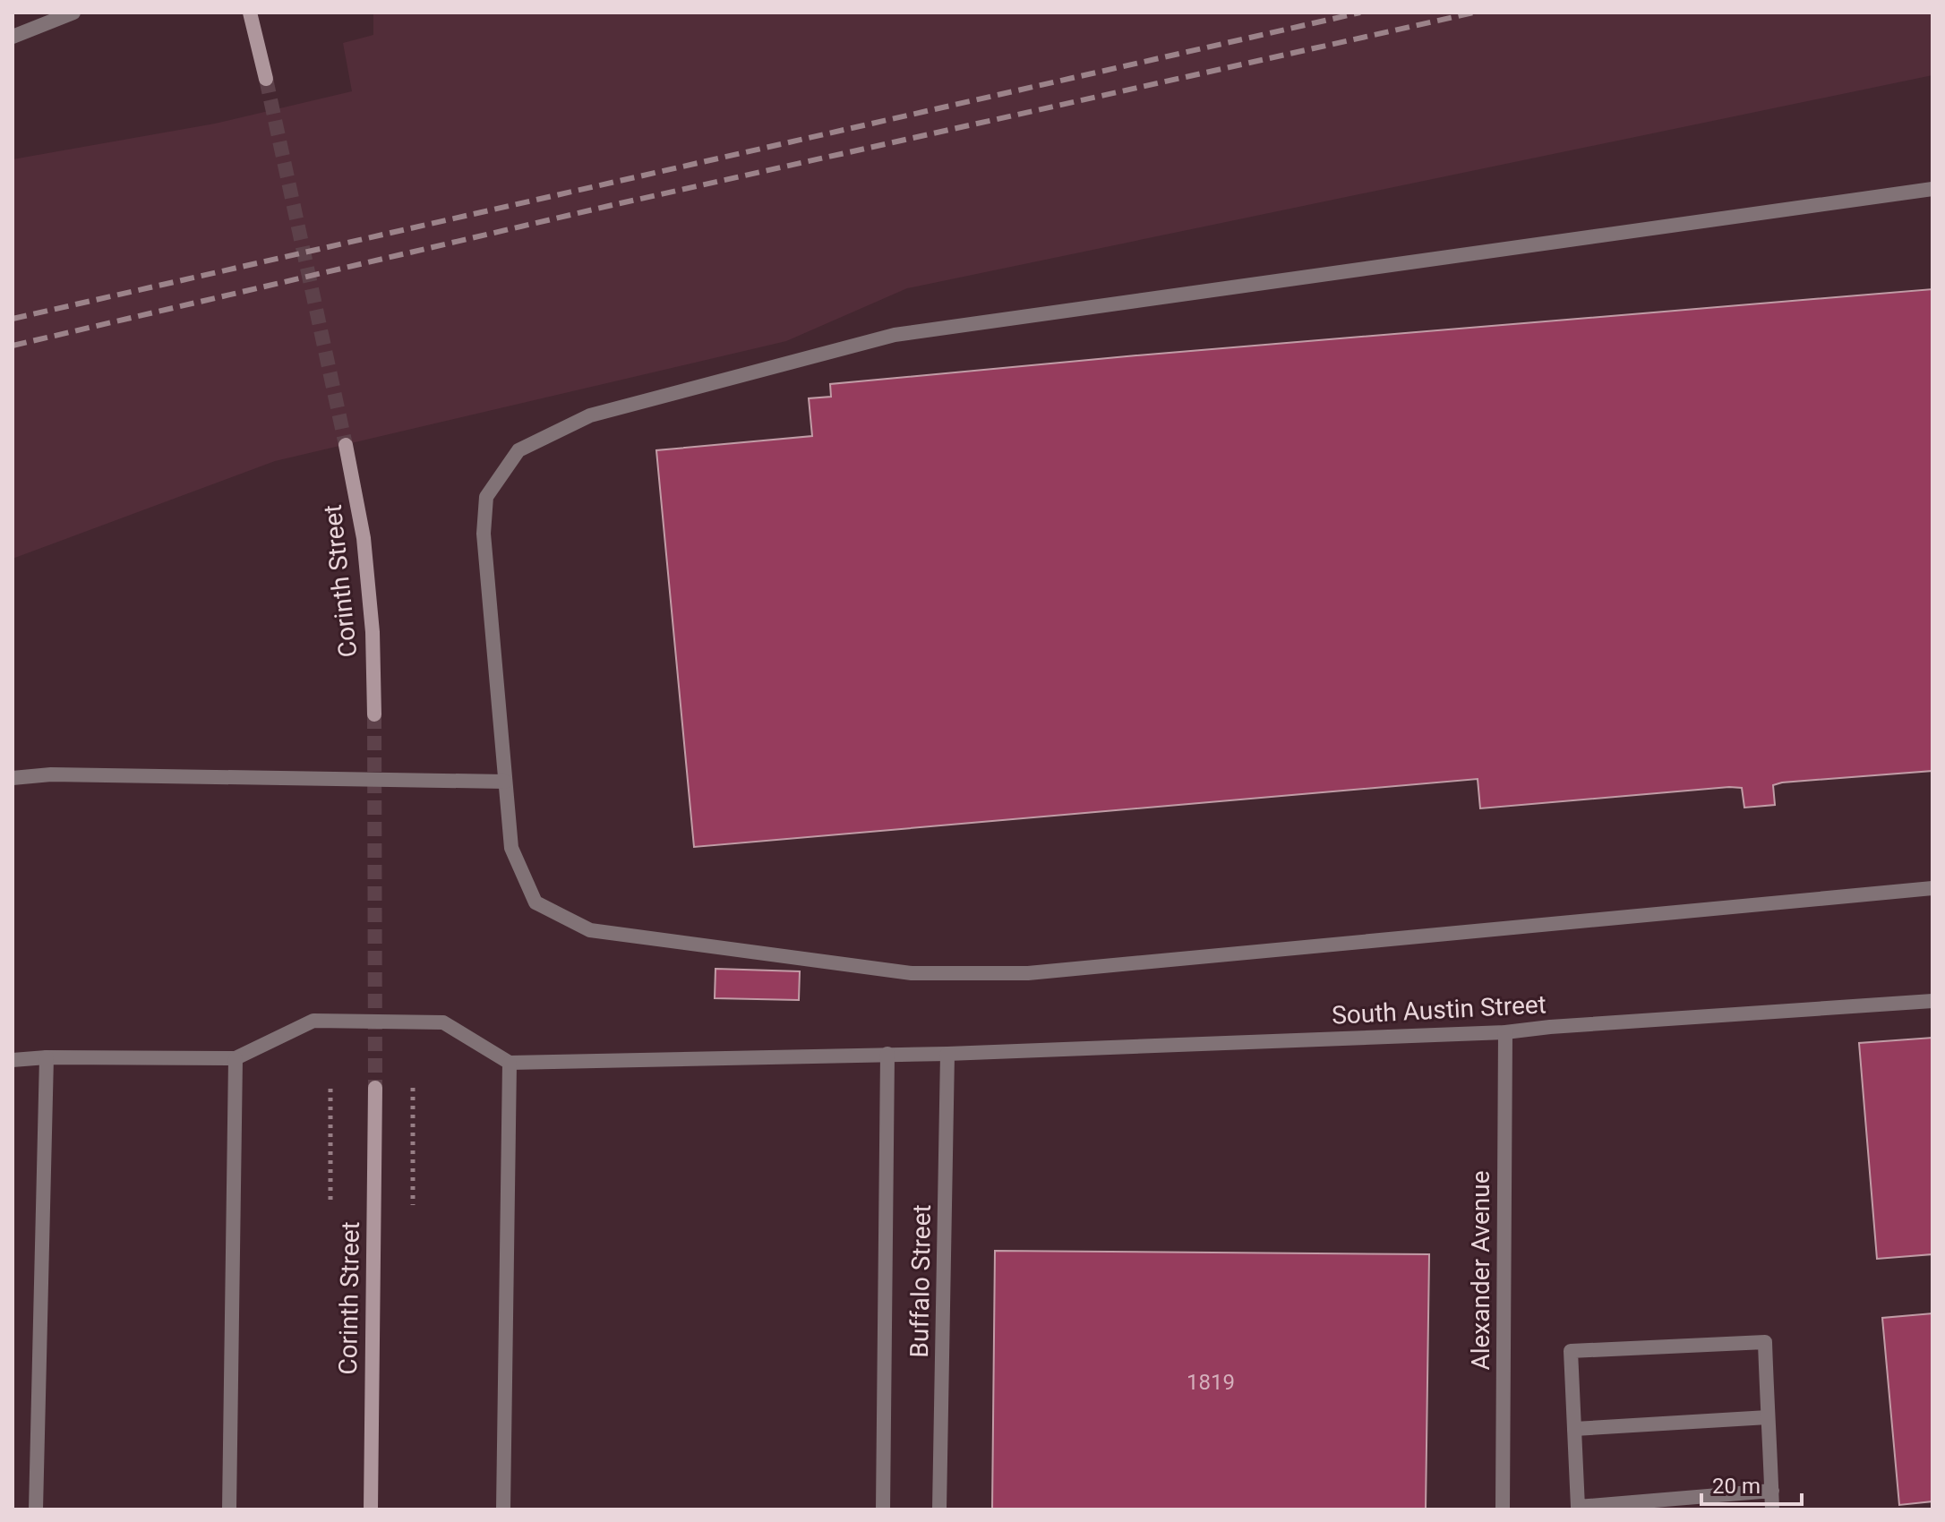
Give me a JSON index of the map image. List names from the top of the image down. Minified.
{"streets":{"main road":["Corinth Street"],"street":["South Austin Street","Alexander Avenue","Buffalo Street"]},"crossings":[["South Austin Street","Alexander Avenue"],["South Austin Street","Buffalo Street"]],"house_numbers":["1819"],"scale_bar":"20 m"}
